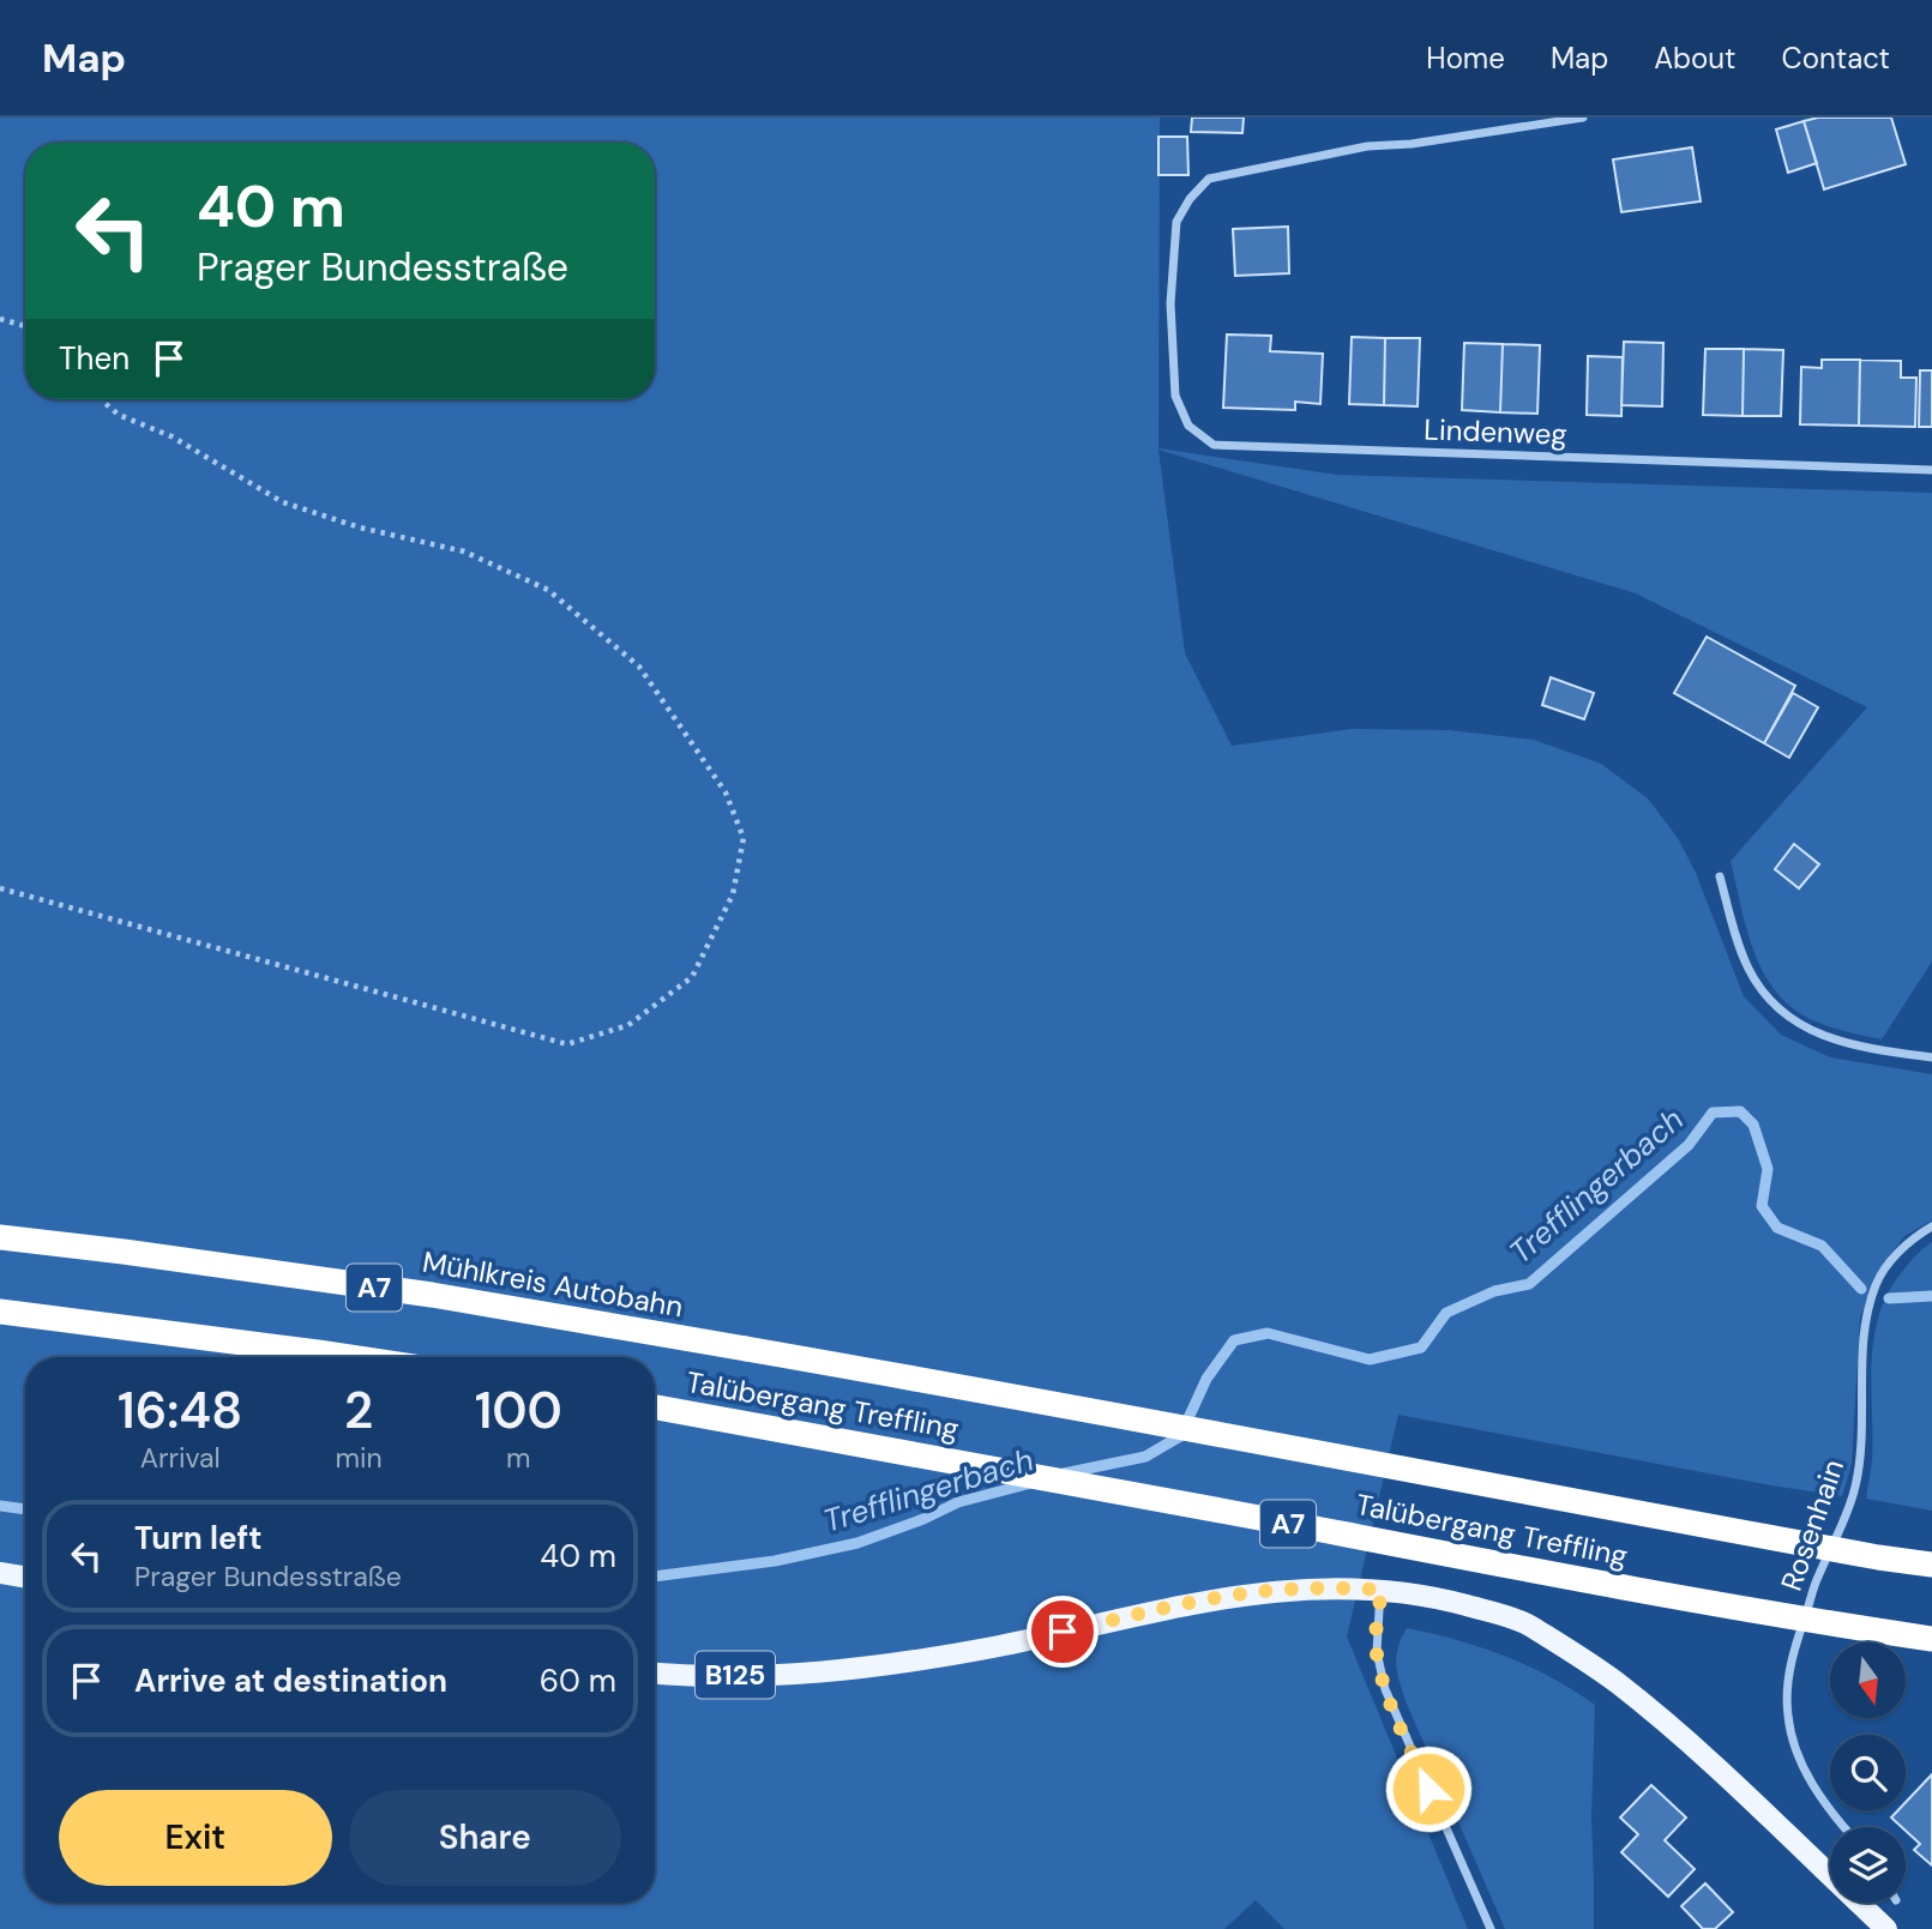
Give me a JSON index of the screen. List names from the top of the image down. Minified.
{"streets":{"highway":["Mühlkreis Autobahn","A7","Talübergang Treffling"],"main road":["B125"],"street":["Lindenweg","Rosenhain"]},"crossings":[["Mühlkreis Autobahn","Talübergang Treffling"]],"water":["Trefflingerbach"],"north":"bottom","page":{"header":"Map","nav":["Home","Map","About","Contact"],"turn":["40 m","Prager Bundesstraße"],"then":"Then","eta":["16:48","Arrival","2","min","100","m"],"list":[{"name":"Turn left","note":"Prager Bundesstraße","value":"40 m"},{"name":"Arrive at destination","value":"60 m"}],"buttons":["Exit","Share"]}}
